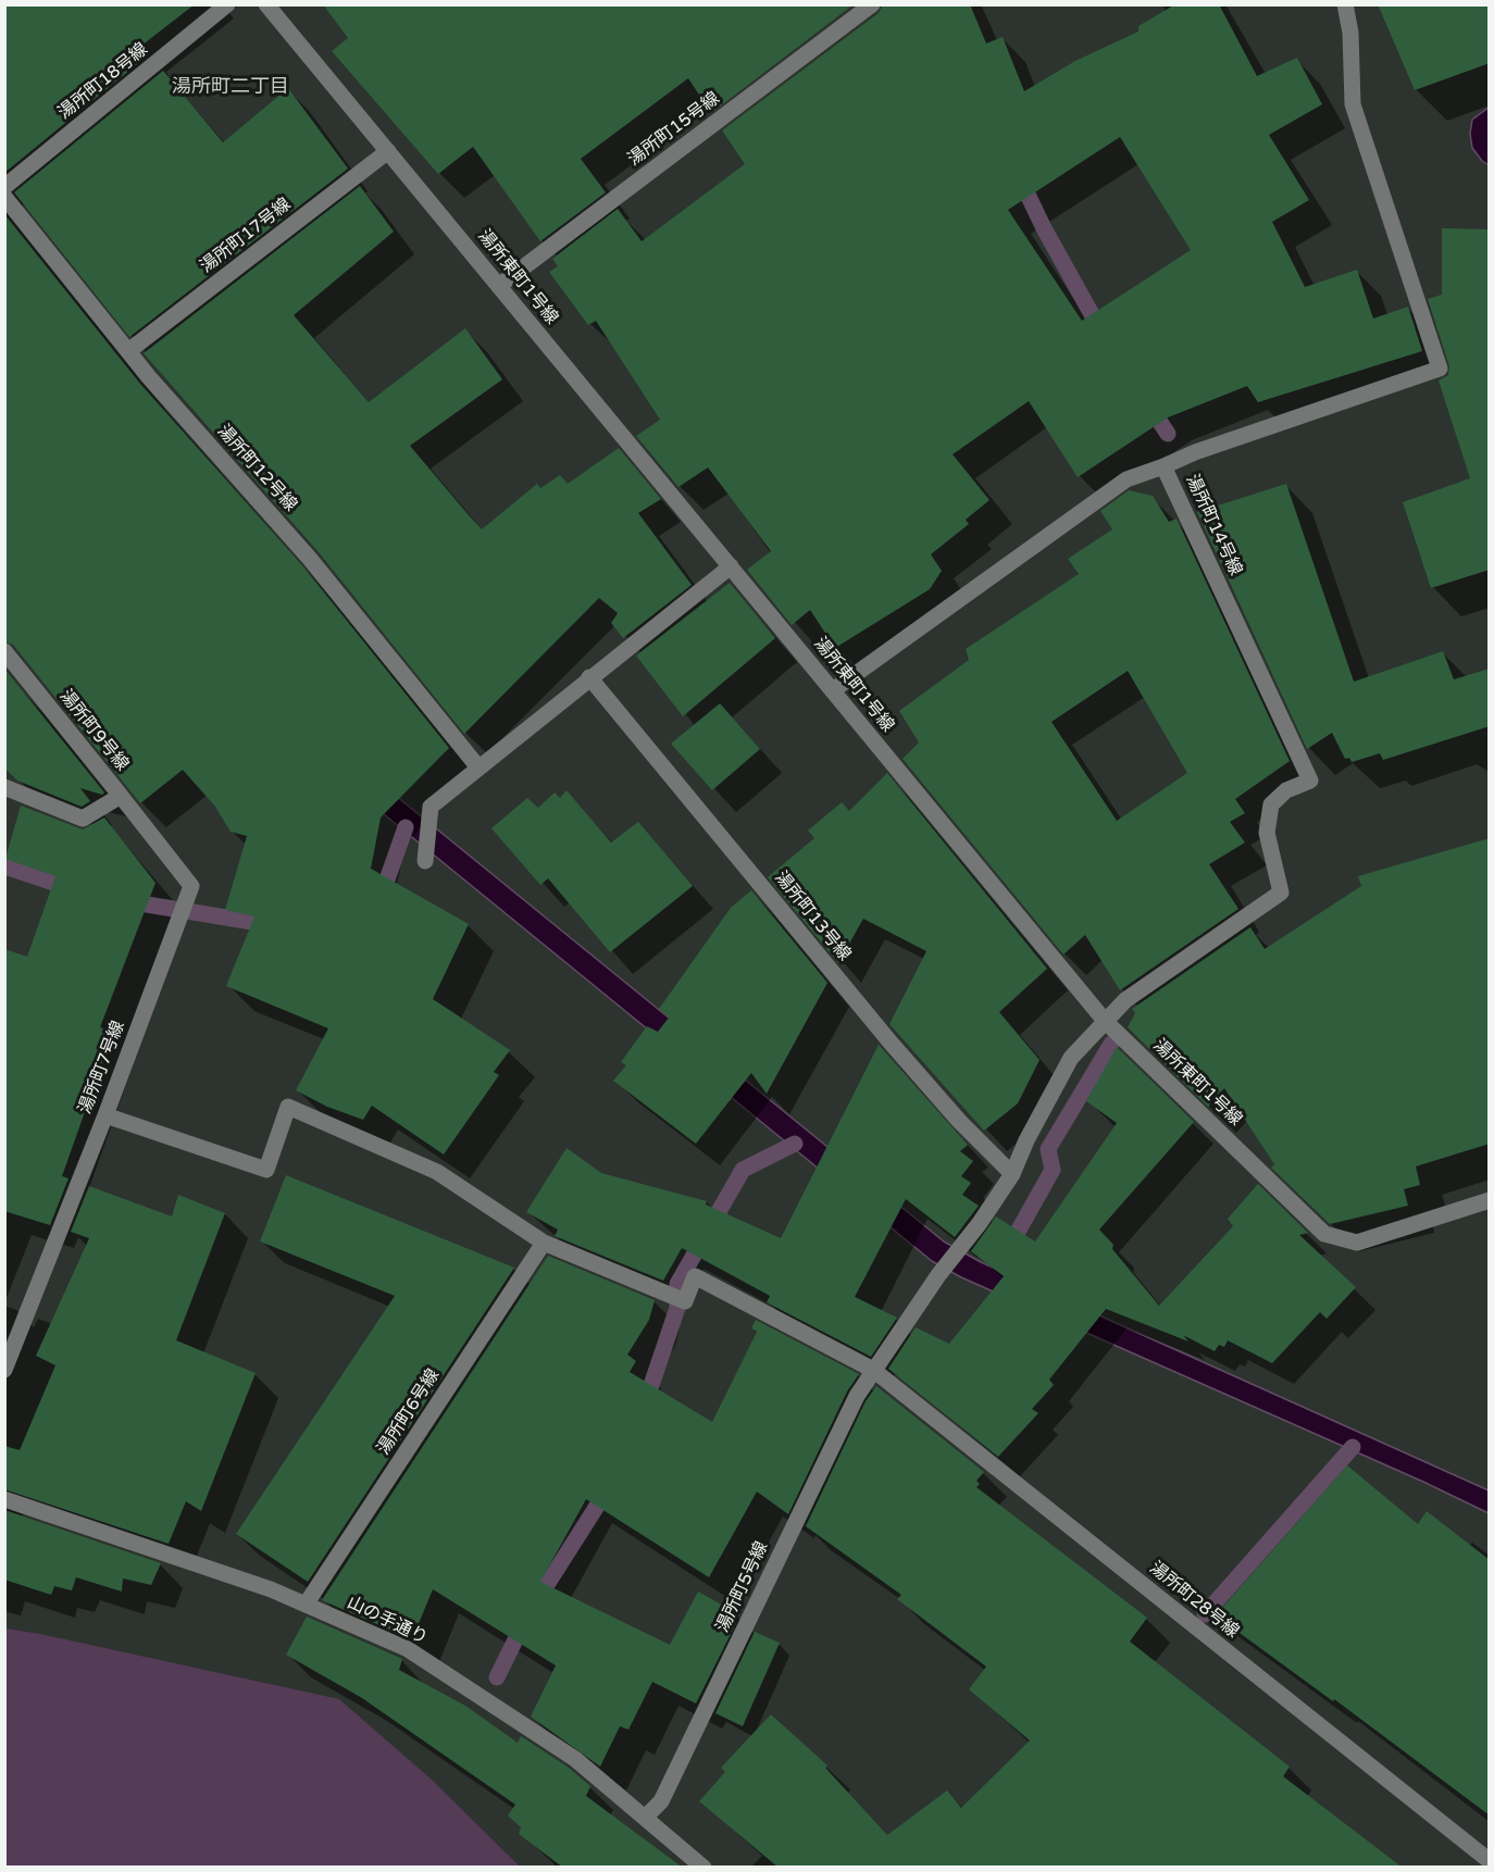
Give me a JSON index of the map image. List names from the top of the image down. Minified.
{"streets":{"street":["湯所町18号線","湯所町15号線","湯所町17号線","湯所東町1号線","湯所町12号線","湯所町14号線","湯所町9号線","湯所町13号線","湯所町7号線","湯所町6号線","湯所町5号線","湯所町28号線","山の手通り"]},"crossings":[["湯所町15号線","湯所東町1号線"],["湯所町17号線","湯所東町1号線"],["湯所町17号線","湯所町12号線"],["湯所東町1号線","湯所町14号線"],["湯所東町1号線","湯所町5号線"],["湯所町14号線","湯所町5号線"],["湯所町9号線","湯所町7号線"],["湯所町13号線","湯所町5号線"],["湯所町6号線","湯所町28号線"],["湯所町6号線","山の手通り"],["湯所町5号線","湯所町28号線"],["湯所町5号線","山の手通り"]],"districts":["湯所町二丁目"]}
